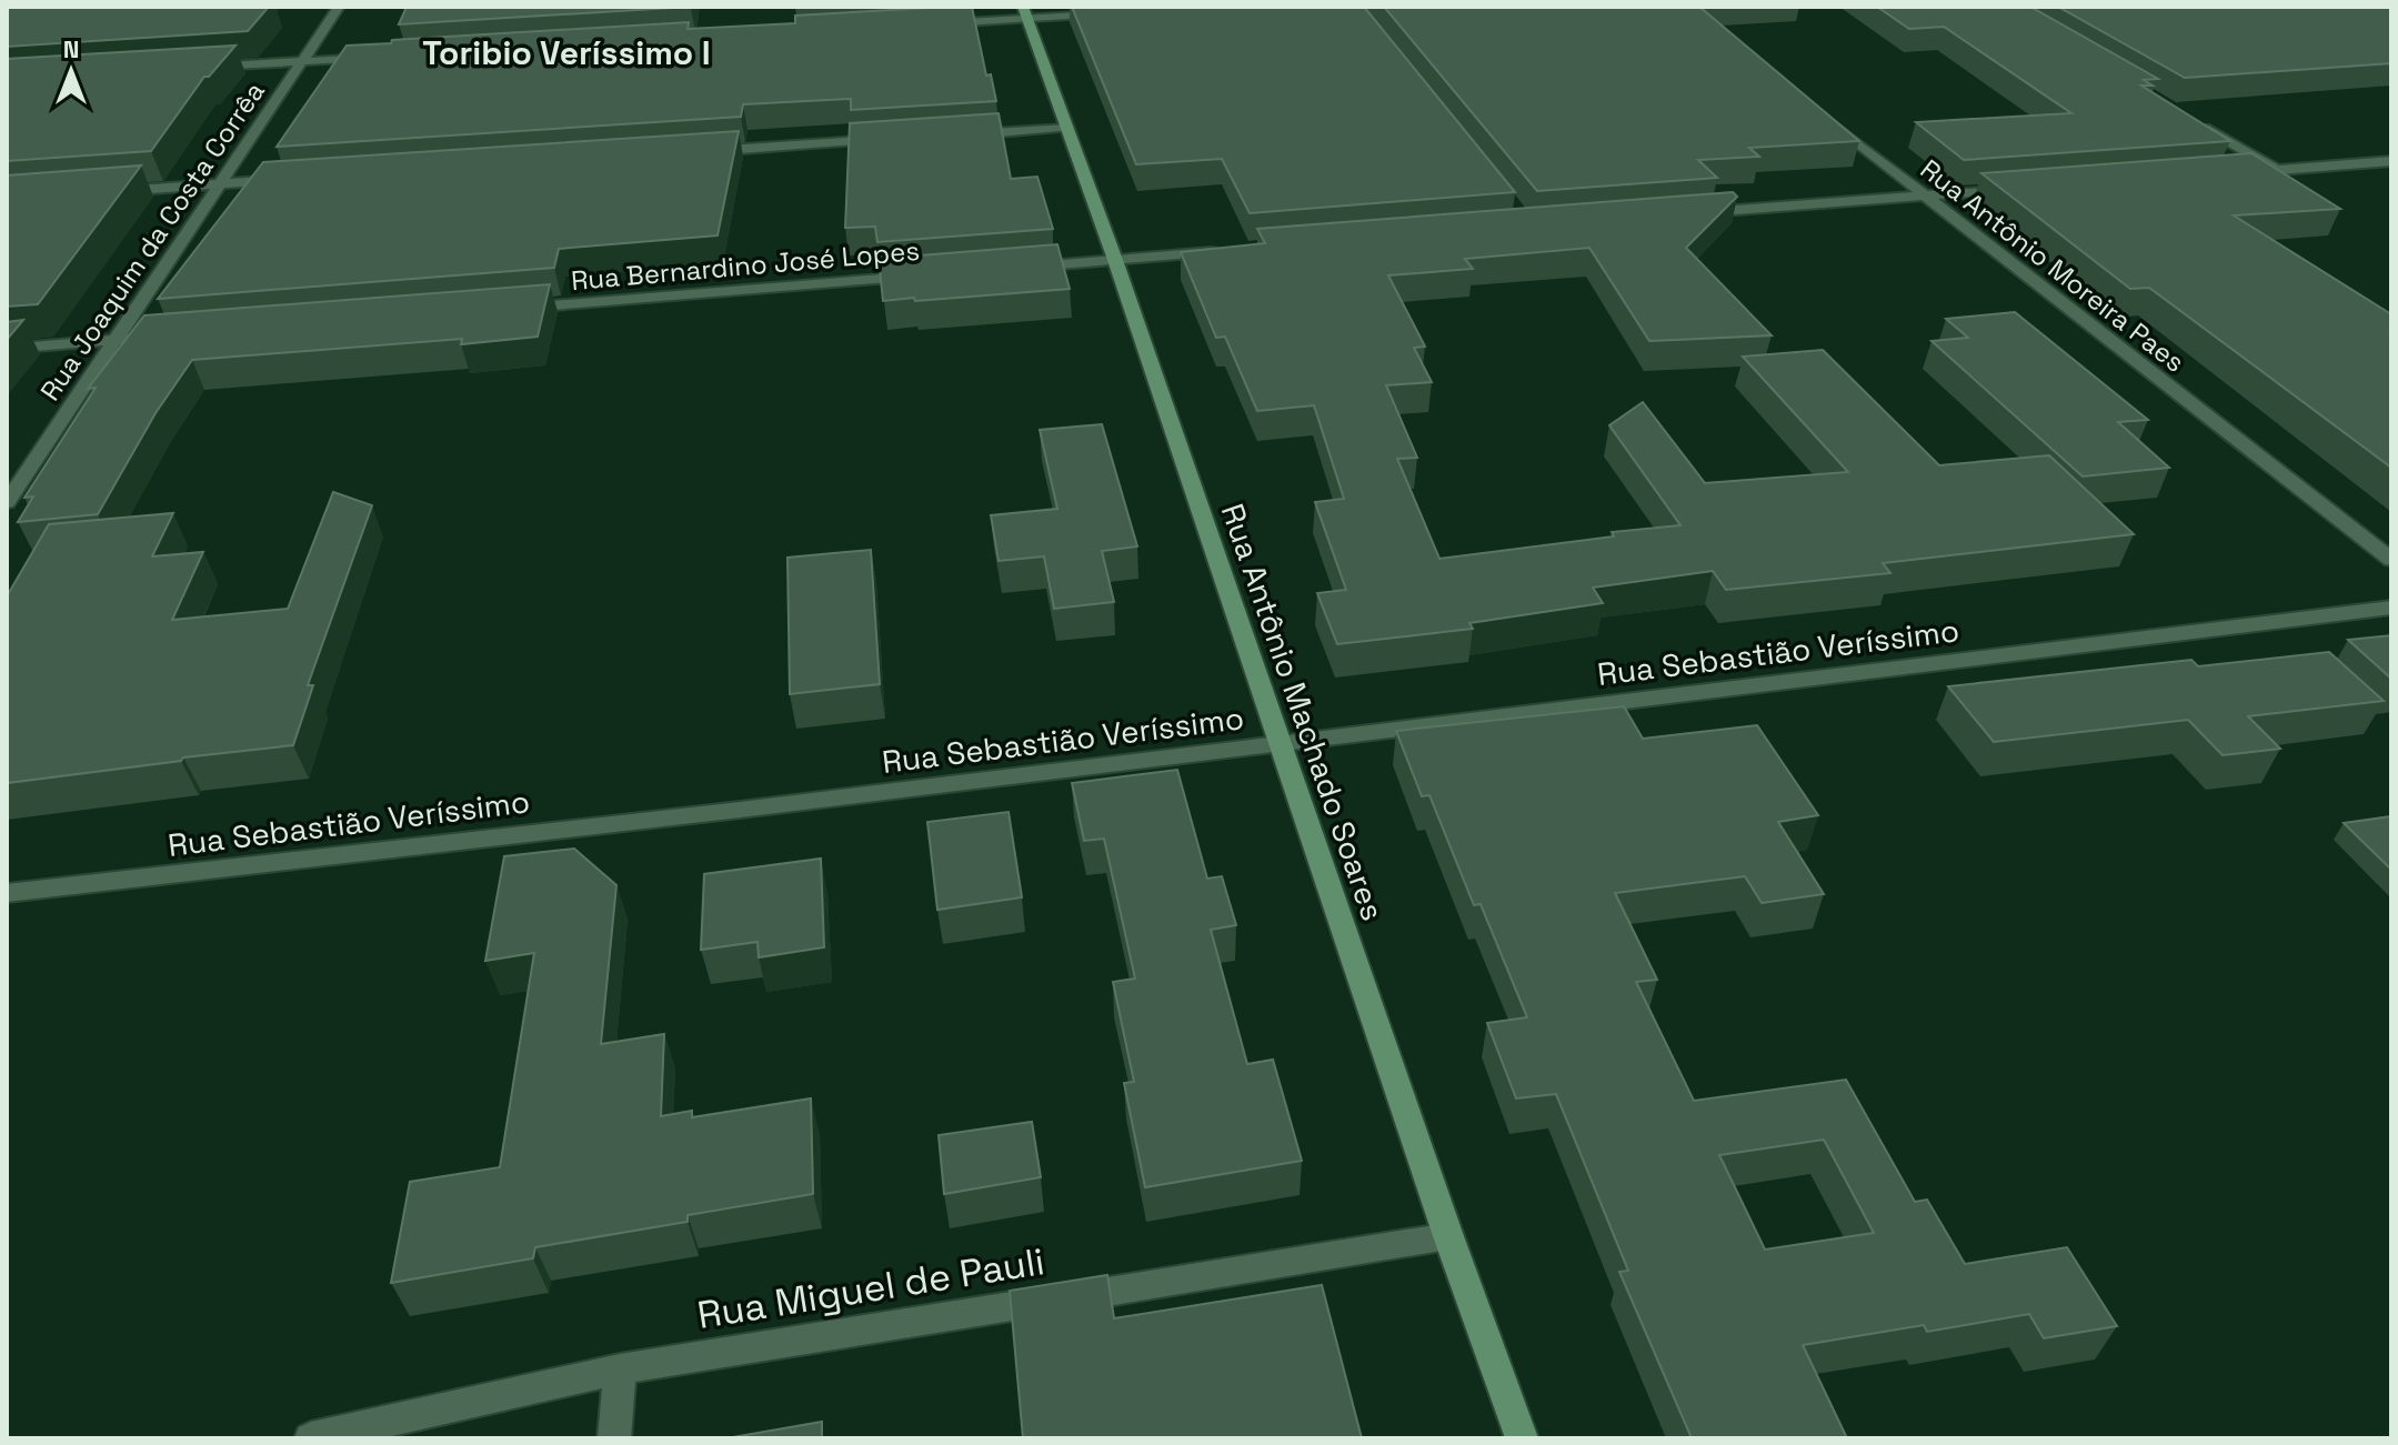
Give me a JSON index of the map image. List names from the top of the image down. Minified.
{"streets":{"street":["Rua Joaquim da Costa Corrêa","Rua Bernardino José Lopes","Rua Antônio Moreira Paes","Rua Sebastião Veríssimo","Rua Antônio Machado Soares","Rua Miguel de Pauli"]},"crossings":[["Rua Sebastião Veríssimo","Rua Antônio Machado Soares"],["Rua Antônio Machado Soares","Rua Miguel de Pauli"]],"districts":["Toribio Veríssimo I"],"north":"top"}
